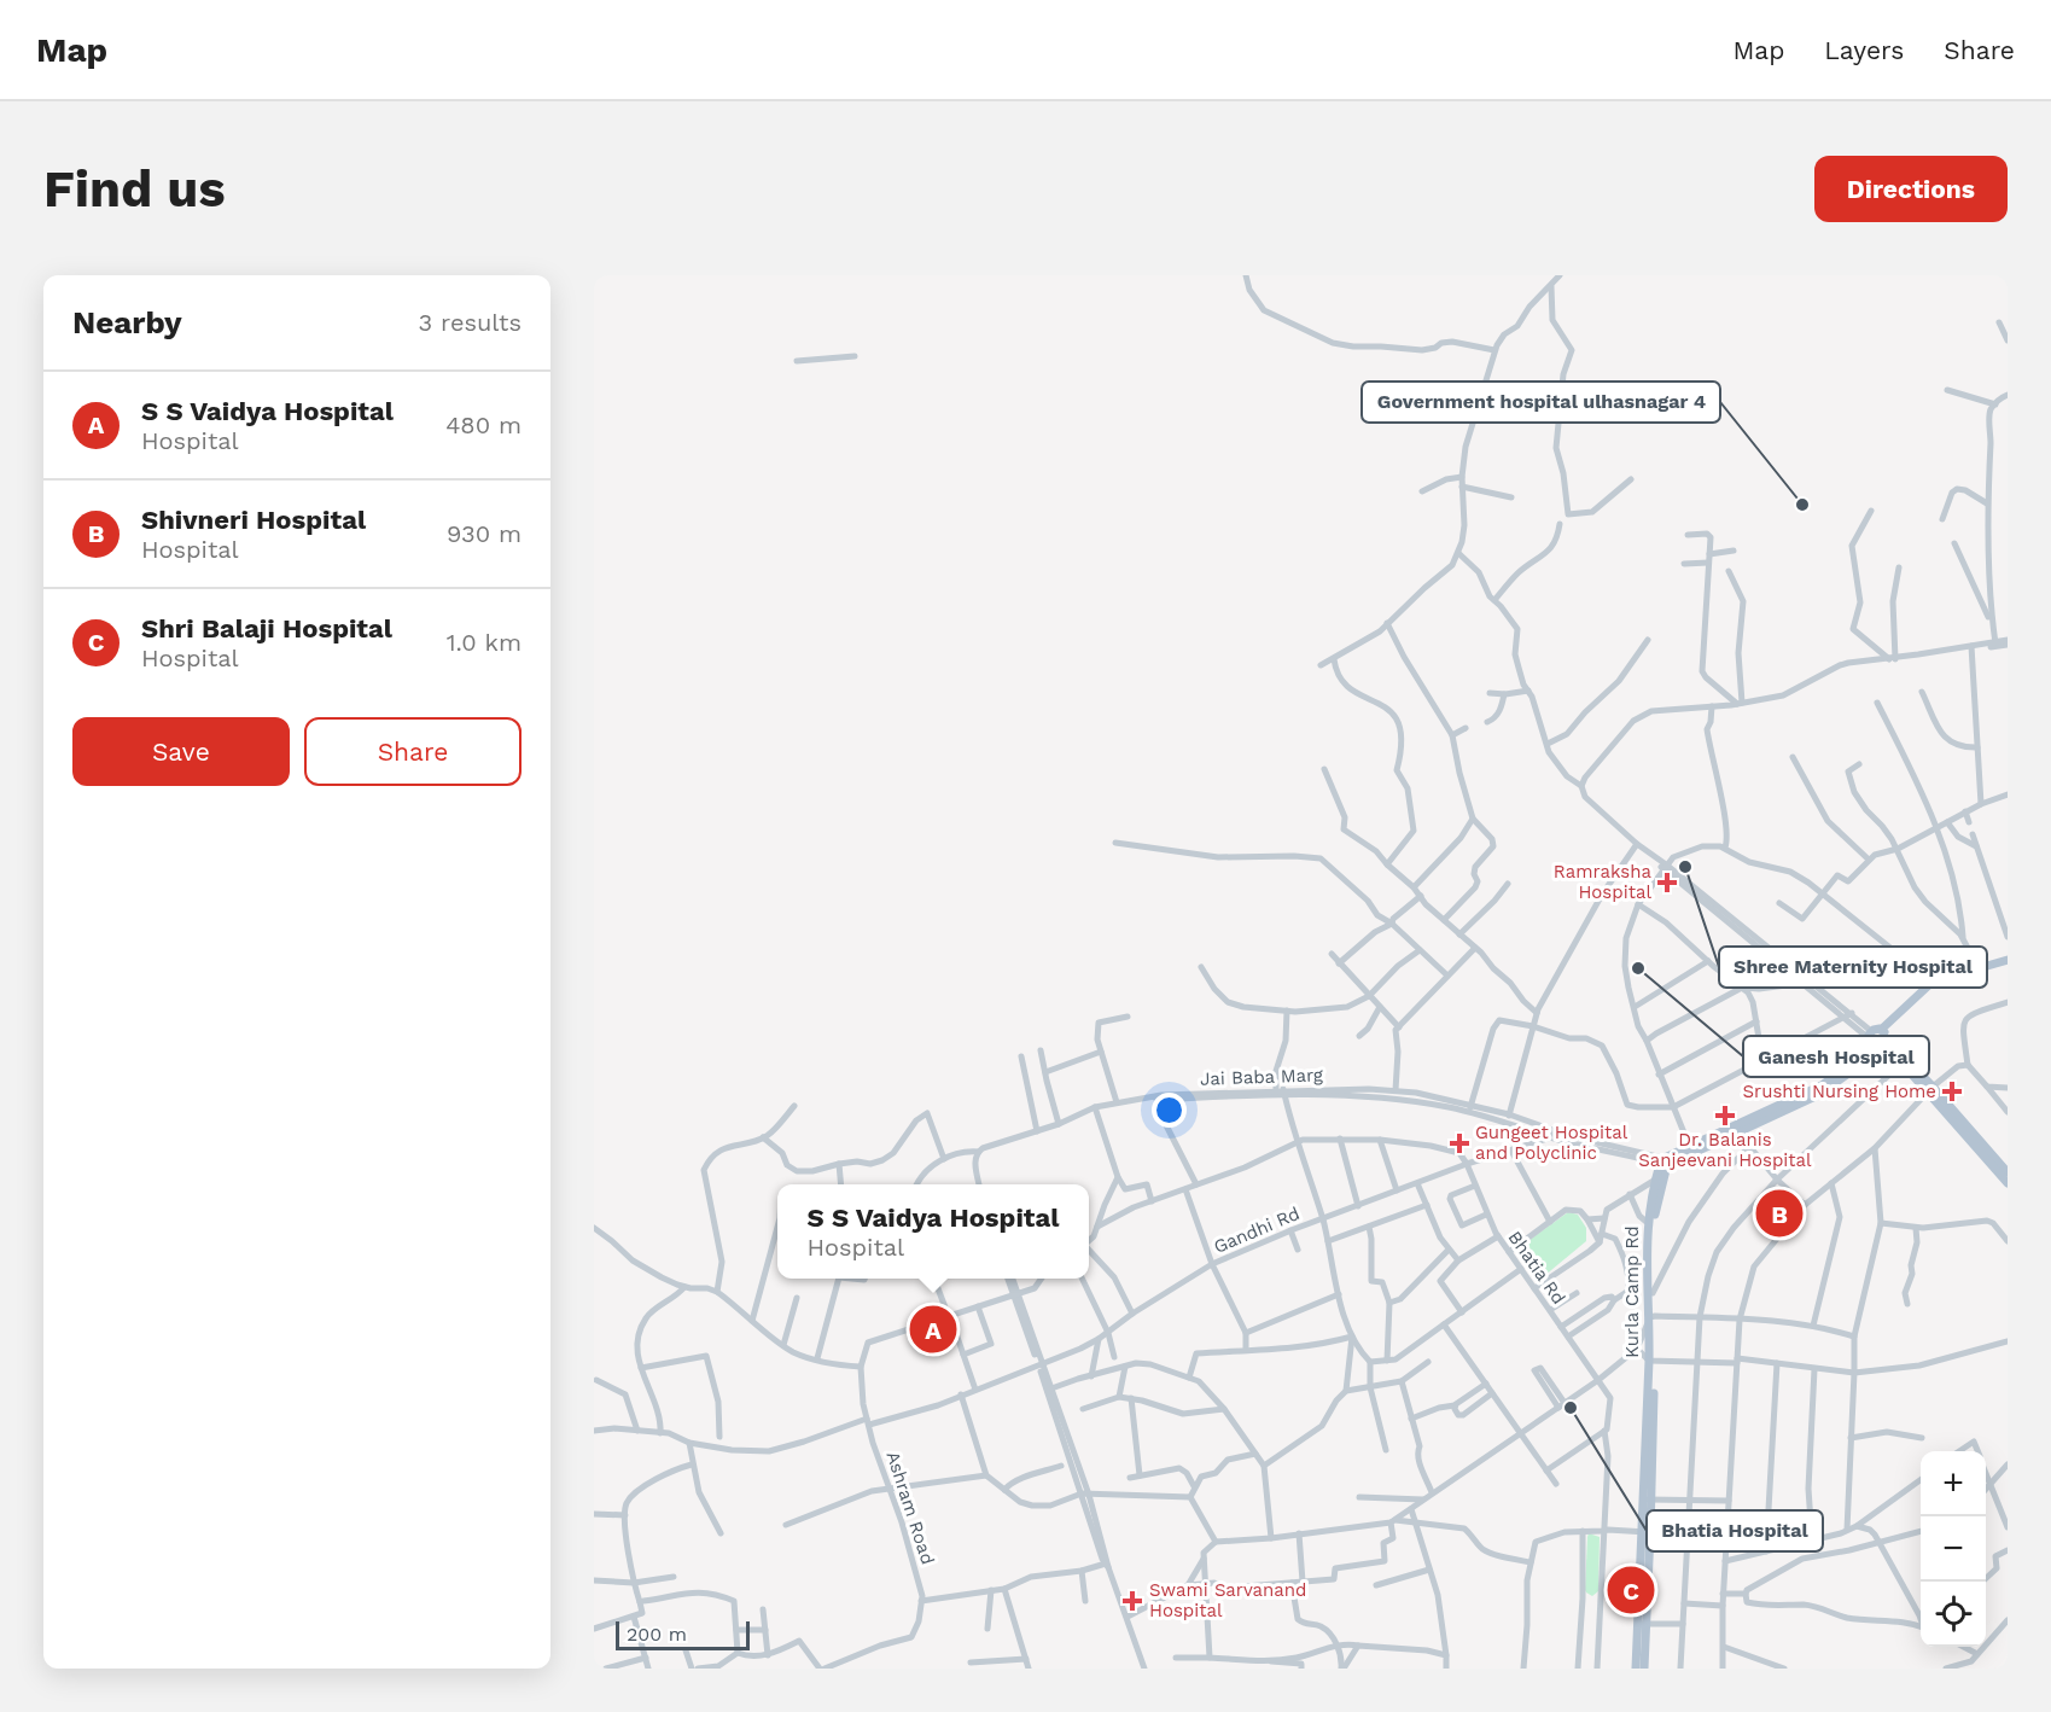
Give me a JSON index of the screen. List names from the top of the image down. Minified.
{"streets":{"main road":["Kurla Camp Rd"],"street":["Jai Baba Marg","Gandhi Rd","Bhatia Rd","Ashram Road"]},"crossings":[["Jai Baba Marg","Gandhi Rd"],["Jai Baba Marg","Kurla Camp Rd"],["Gandhi Rd","Bhatia Rd"],["Gandhi Rd","Ashram Road"]],"places":{"other":["Government hospital ulhasnagar 4","Shree Maternity Hospital","Ganesh Hospital","Bhatia Hospital"],"health":["Ramraksha Hospital","Srushti Nursing Home","Dr. Balanis Sanjeevani Hospital","Gungeet Hospital and Polyclinic","Swami Sarvanand Hospital"]},"scale_bar":"200 m","page":{"header":"Map","nav":["Map","Layers","Share"],"buttons":["Directions",["Save","Share"]],"title":"Find us","heading":["Nearby","3 results"],"list":[{"mark":"A","name":"S S Vaidya Hospital","note":"Hospital","value":"480 m"},{"mark":"B","name":"Shivneri Hospital","note":"Hospital","value":"930 m"},{"mark":"C","name":"Shri Balaji Hospital","note":"Hospital","value":"1.0 km"}],"popup":["S S Vaidya Hospital","Hospital"],"pins":["B","A","C"],"map_buttons":["+","−"],"scale":"200 m"}}
